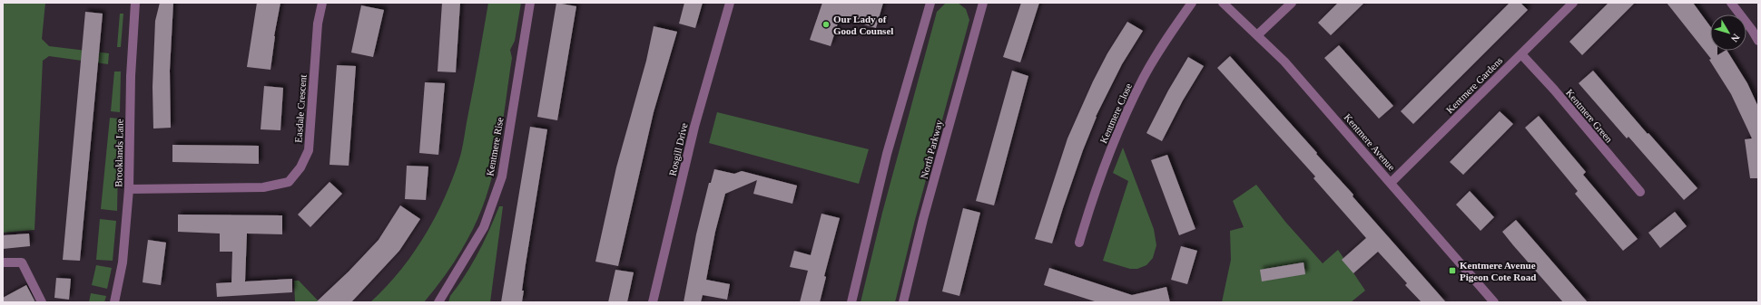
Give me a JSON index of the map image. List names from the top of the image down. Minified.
{"streets":{"street":["Kentmere Gardens","Easdale Crescent","Kentmere Close","Kentmere Green","Kentmere Avenue","Kentmere Rise","Rosgill Drive","North Parkway","Brooklands Lane"]},"crossings":[["Kentmere Gardens","Kentmere Green"],["Kentmere Gardens","Kentmere Avenue"],["Easdale Crescent","Brooklands Lane"]],"places":{"other":["Our Lady of Good Counsel"],"transit":["Kentmere Avenue Pigeon Cote Road"]},"north":"bottom right"}
